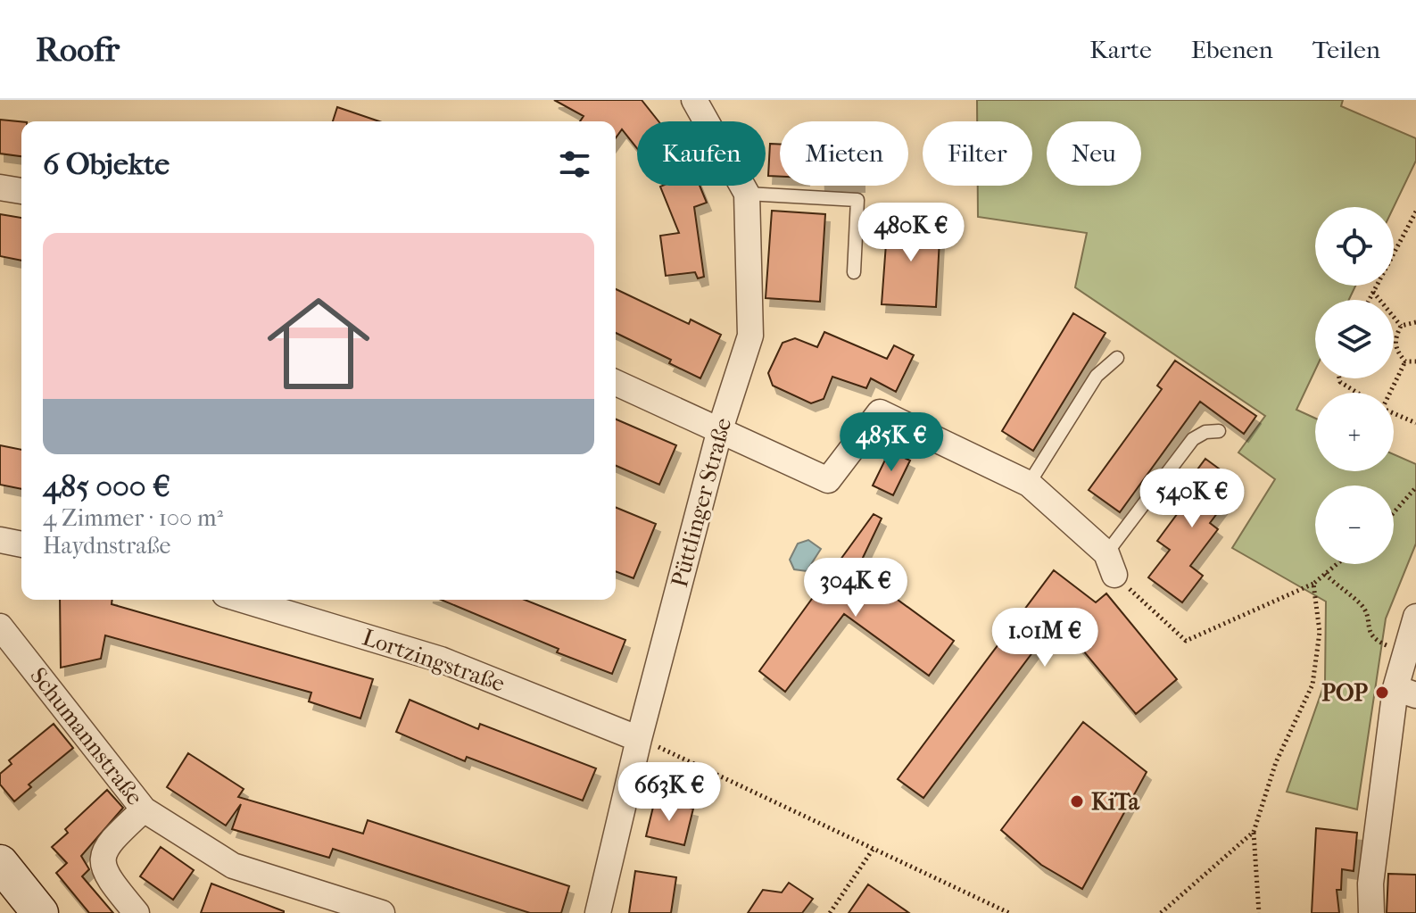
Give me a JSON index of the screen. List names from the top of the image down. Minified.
{"streets":{"street":["Püttlinger Straße","Lortzingstraße","Schumannstraße"]},"crossings":[["Püttlinger Straße","Lortzingstraße"]],"places":["POP","KiTa"],"page":{"header":"Roofr","nav":["Karte","Ebenen","Teilen"],"chip":["Kaufen","Mieten","Filter","Neu"],"heading":"6 Objekte","price":["480K €","485K €","540K €","304K €","1.01M €","663K €"],"map_buttons":["+","−"],"list":[{"name":"485 000 €","note":"4 Zimmer · 100 m² · Haydnstraße"}]}}
